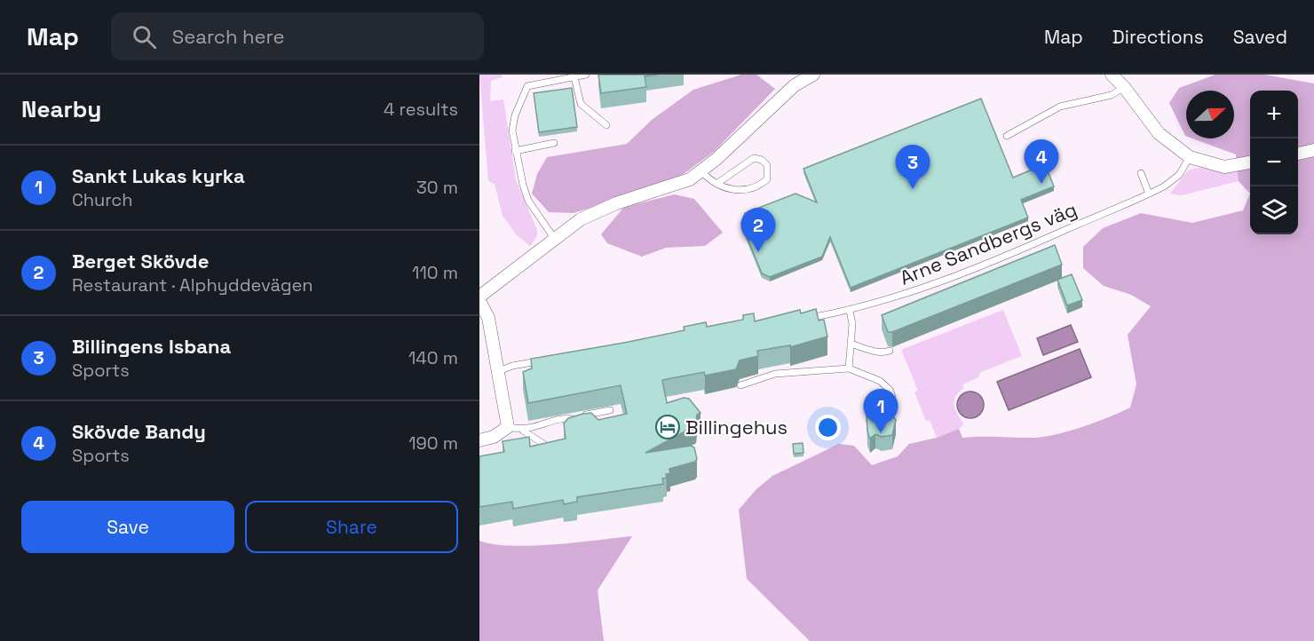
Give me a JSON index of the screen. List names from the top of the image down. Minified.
{"streets":{"lane":["Arne Sandbergs väg"]},"places":{"hotel":["Billingehus"]},"north":"right","page":{"header":"Map","search":"Search here","nav":["Map","Directions","Saved"],"heading":["Nearby","4 results"],"map_buttons":["+","−"],"pins":["4","3","2","1"],"list":[{"mark":"1","name":"Sankt Lukas kyrka","note":"Church","value":"30 m"},{"mark":"2","name":"Berget Skövde","note":"Restaurant · Alphyddevägen","value":"110 m"},{"mark":"3","name":"Billingens Isbana","note":"Sports","value":"140 m"},{"mark":"4","name":"Skövde Bandy","note":"Sports","value":"190 m"}],"buttons":["Save","Share"]}}
